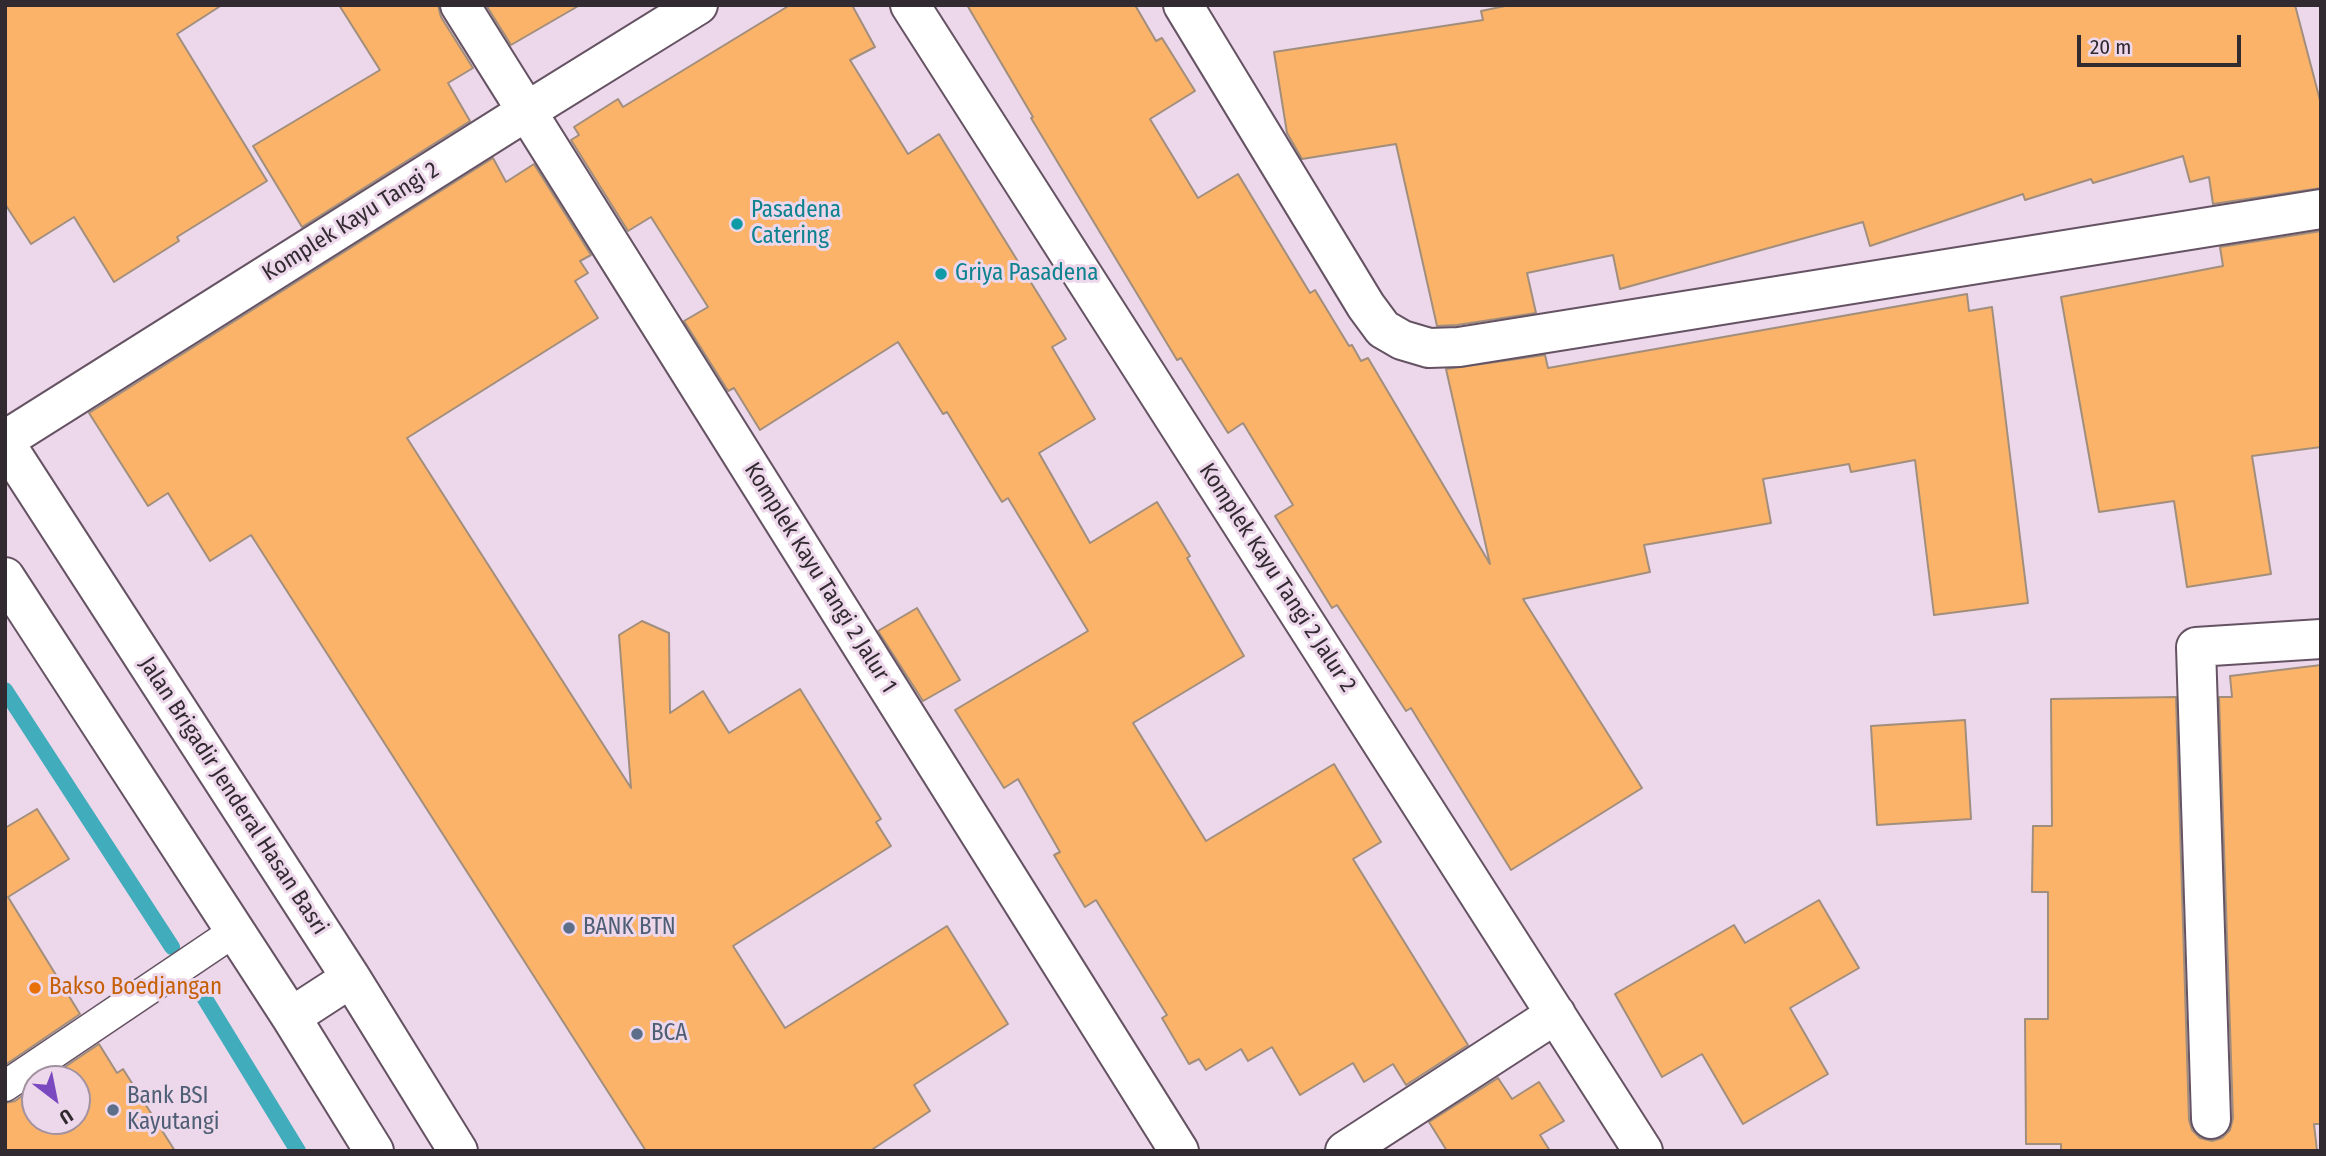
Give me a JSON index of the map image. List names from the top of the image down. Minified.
{"streets":{"main road":["Komplek Kayu Tangi 2","Komplek Kayu Tangi 2 Jalur 1","Komplek Kayu Tangi 2 Jalur 2","Jalan Brigadir Jenderal Hasan Basri"]},"crossings":[["Komplek Kayu Tangi 2","Komplek Kayu Tangi 2 Jalur 1"],["Komplek Kayu Tangi 2","Jalan Brigadir Jenderal Hasan Basri"]],"places":["Pasadena Catering","Griya Pasadena","BANK BTN","Bakso Boedjangan","BCA","Bank BSI Kayutangi"],"scale_bar":"20 m","north":"bottom right"}
